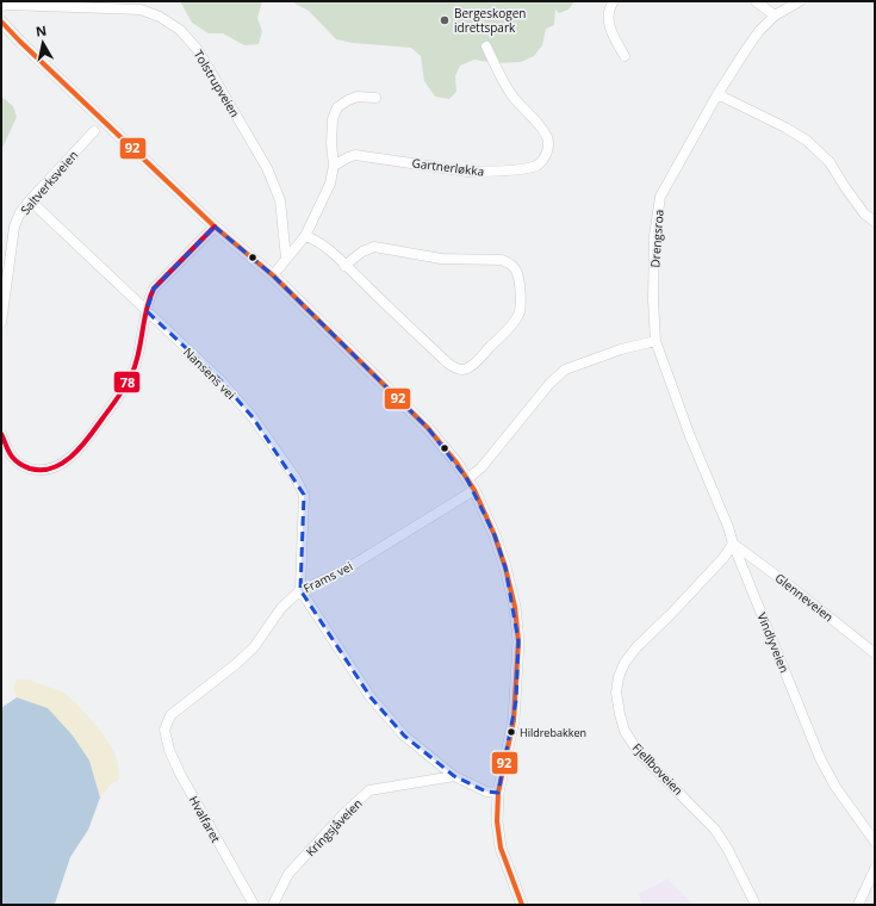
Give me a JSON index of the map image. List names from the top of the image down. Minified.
{"streets":{"street":["Tolstrupveien","Gartnerløkka","Saltverksveien","Drengsroa","Nansens vei","Frams vei","Glenneveien","Vindlyveien","Fjellboveien","Hvalfaret","Kringsjåveien"]},"crossings":[["Saltverksveien","Nansens vei"],["Drengsroa","Vindlyveien"],["Nansens vei","Frams vei"],["Frams vei","Hvalfaret"],["Glenneveien","Vindlyveien"],["Glenneveien","Fjellboveien"],["Vindlyveien","Fjellboveien"]],"places":["Bergeskogen idrettspark","Hildrebakken"],"lines":["transit line 92","transit line 78"],"north":"top"}
